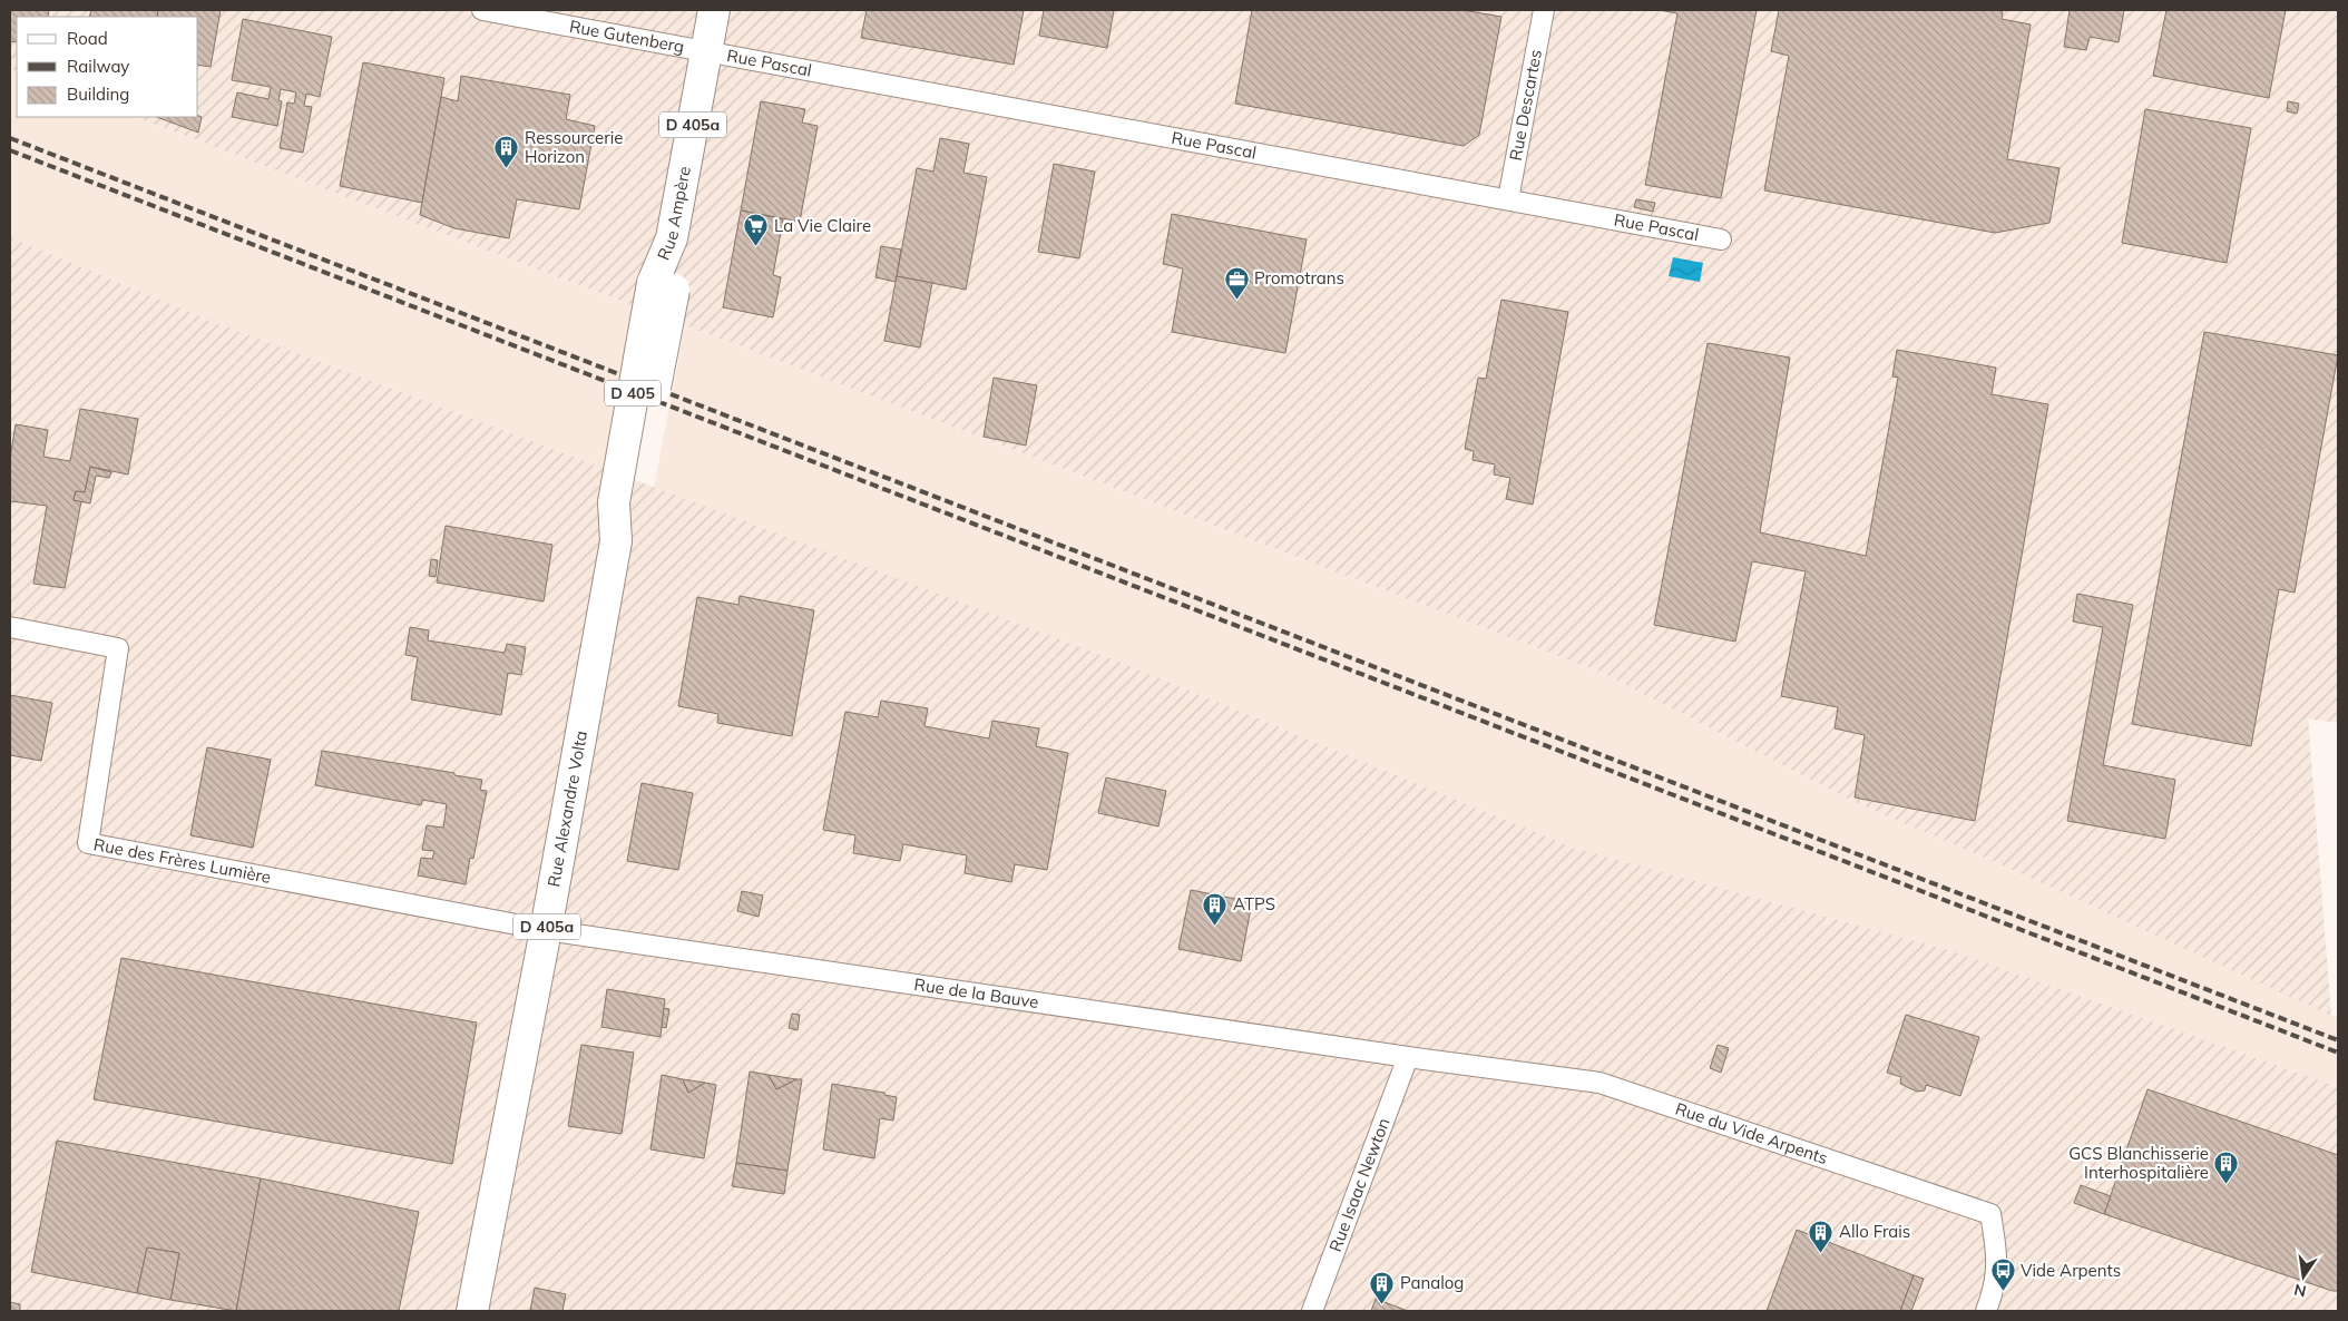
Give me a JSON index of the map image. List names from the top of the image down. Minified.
{"streets":{"main road":["D 405a","Rue Ampère","D 405","Rue Alexandre Volta"],"street":["Rue Gutenberg","Rue Pascal","Rue Descartes","Rue des Frères Lumière","Rue de la Bauve","Rue du Vide Arpents","Rue Isaac Newton"]},"crossings":[["Rue Gutenberg","Rue Pascal"],["Rue Gutenberg","Rue Ampère"],["Rue Pascal","Rue Descartes"],["Rue Pascal","Rue Ampère"],["Rue Ampère","D 405"],["D 405","Rue Alexandre Volta"],["Rue Alexandre Volta","Rue des Frères Lumière"],["Rue Alexandre Volta","Rue de la Bauve"],["Rue des Frères Lumière","Rue de la Bauve"],["Rue de la Bauve","Rue du Vide Arpents"],["Rue de la Bauve","Rue Isaac Newton"],["Rue du Vide Arpents","Rue Isaac Newton"]],"places":{"building":["Ressourcerie Horizon","ATPS","GCS Blanchisserie Interhospitalière","Allo Frais","Panalog"],"supermarket":["La Vie Claire"],"office":["Promotrans"],"bus stop":["Vide Arpents"]},"legend":["Road","Railway","Building"],"north":"bottom"}
